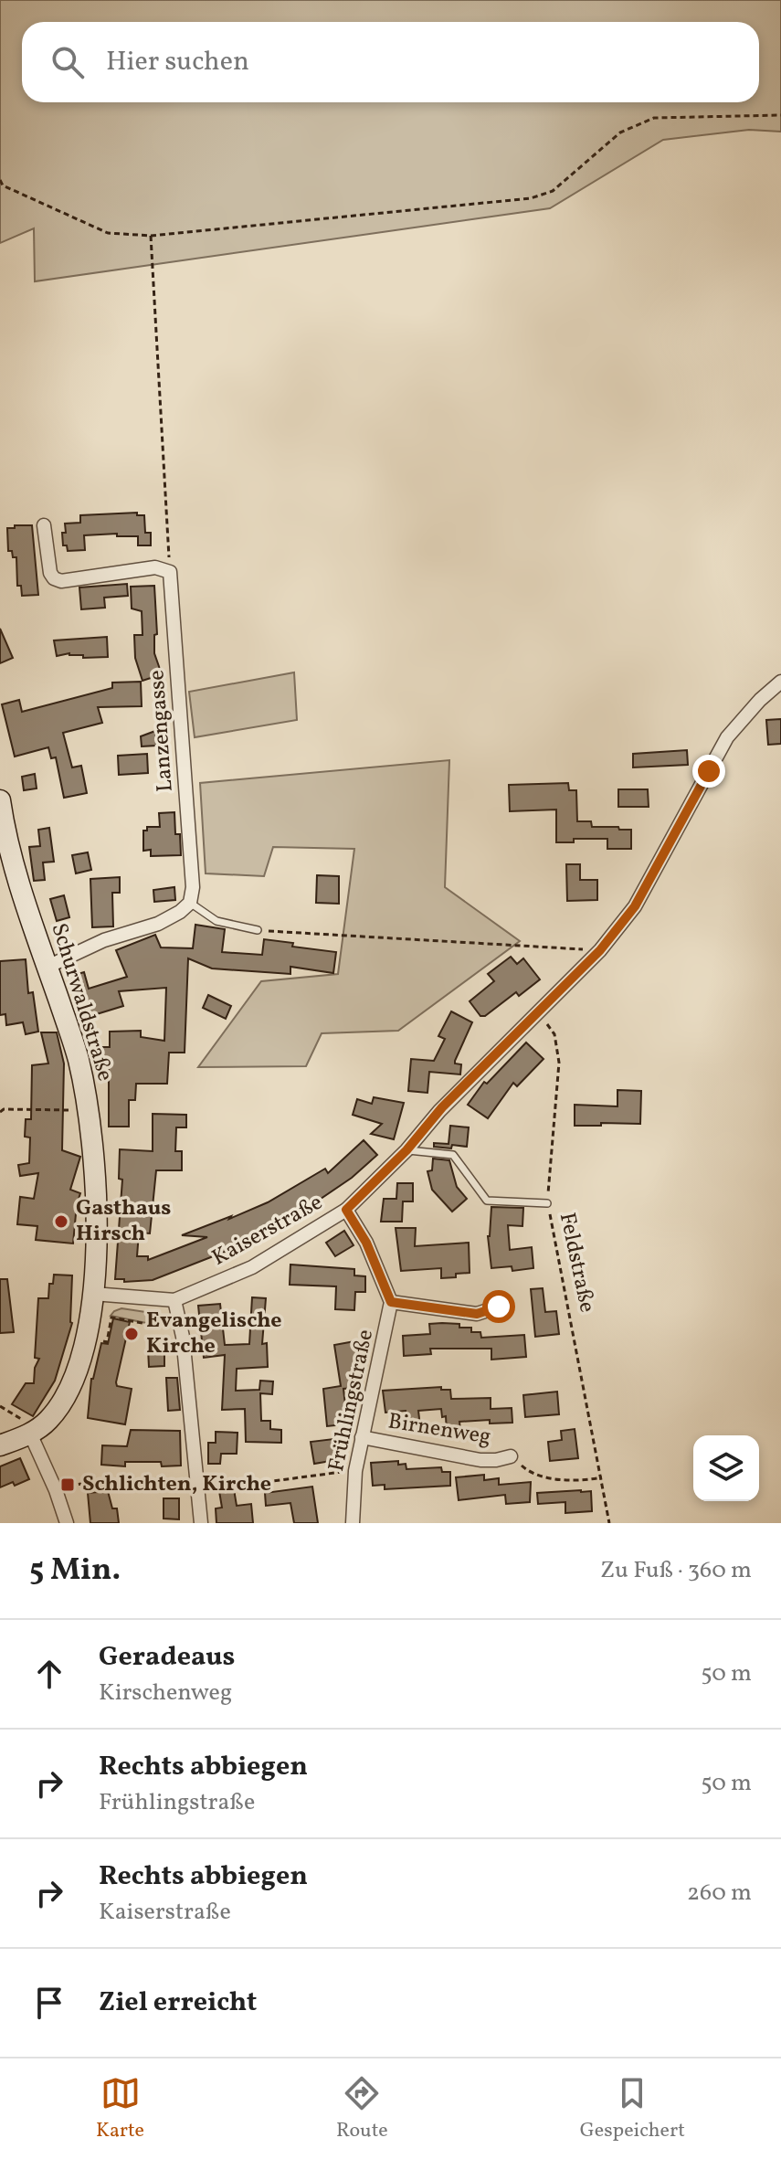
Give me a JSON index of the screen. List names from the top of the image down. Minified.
{"streets":{"main road":["Schurwaldstraße"],"street":["Lanzengasse","Kaiserstraße","Frühlingstraße","Birnenweg"],"path":["Feldstraße"]},"crossings":[["Schurwaldstraße","Kaiserstraße"],["Kaiserstraße","Feldstraße"],["Kaiserstraße","Frühlingstraße"],["Frühlingstraße","Birnenweg"]],"places":{"other":["Gasthaus Hirsch","Evangelische Kirche"],"transit":["Schlichten, Kirche"]},"page":{"search":"Hier suchen","heading":["5 Min.","Zu Fuß · 360 m"],"list":[["Geradeaus","Kirschenweg","50 m"],["Rechts abbiegen","Frühlingstraße","50 m"],["Rechts abbiegen","Kaiserstraße","260 m"],"Ziel erreicht"],"nav":["Karte","Route","Gespeichert"]}}
